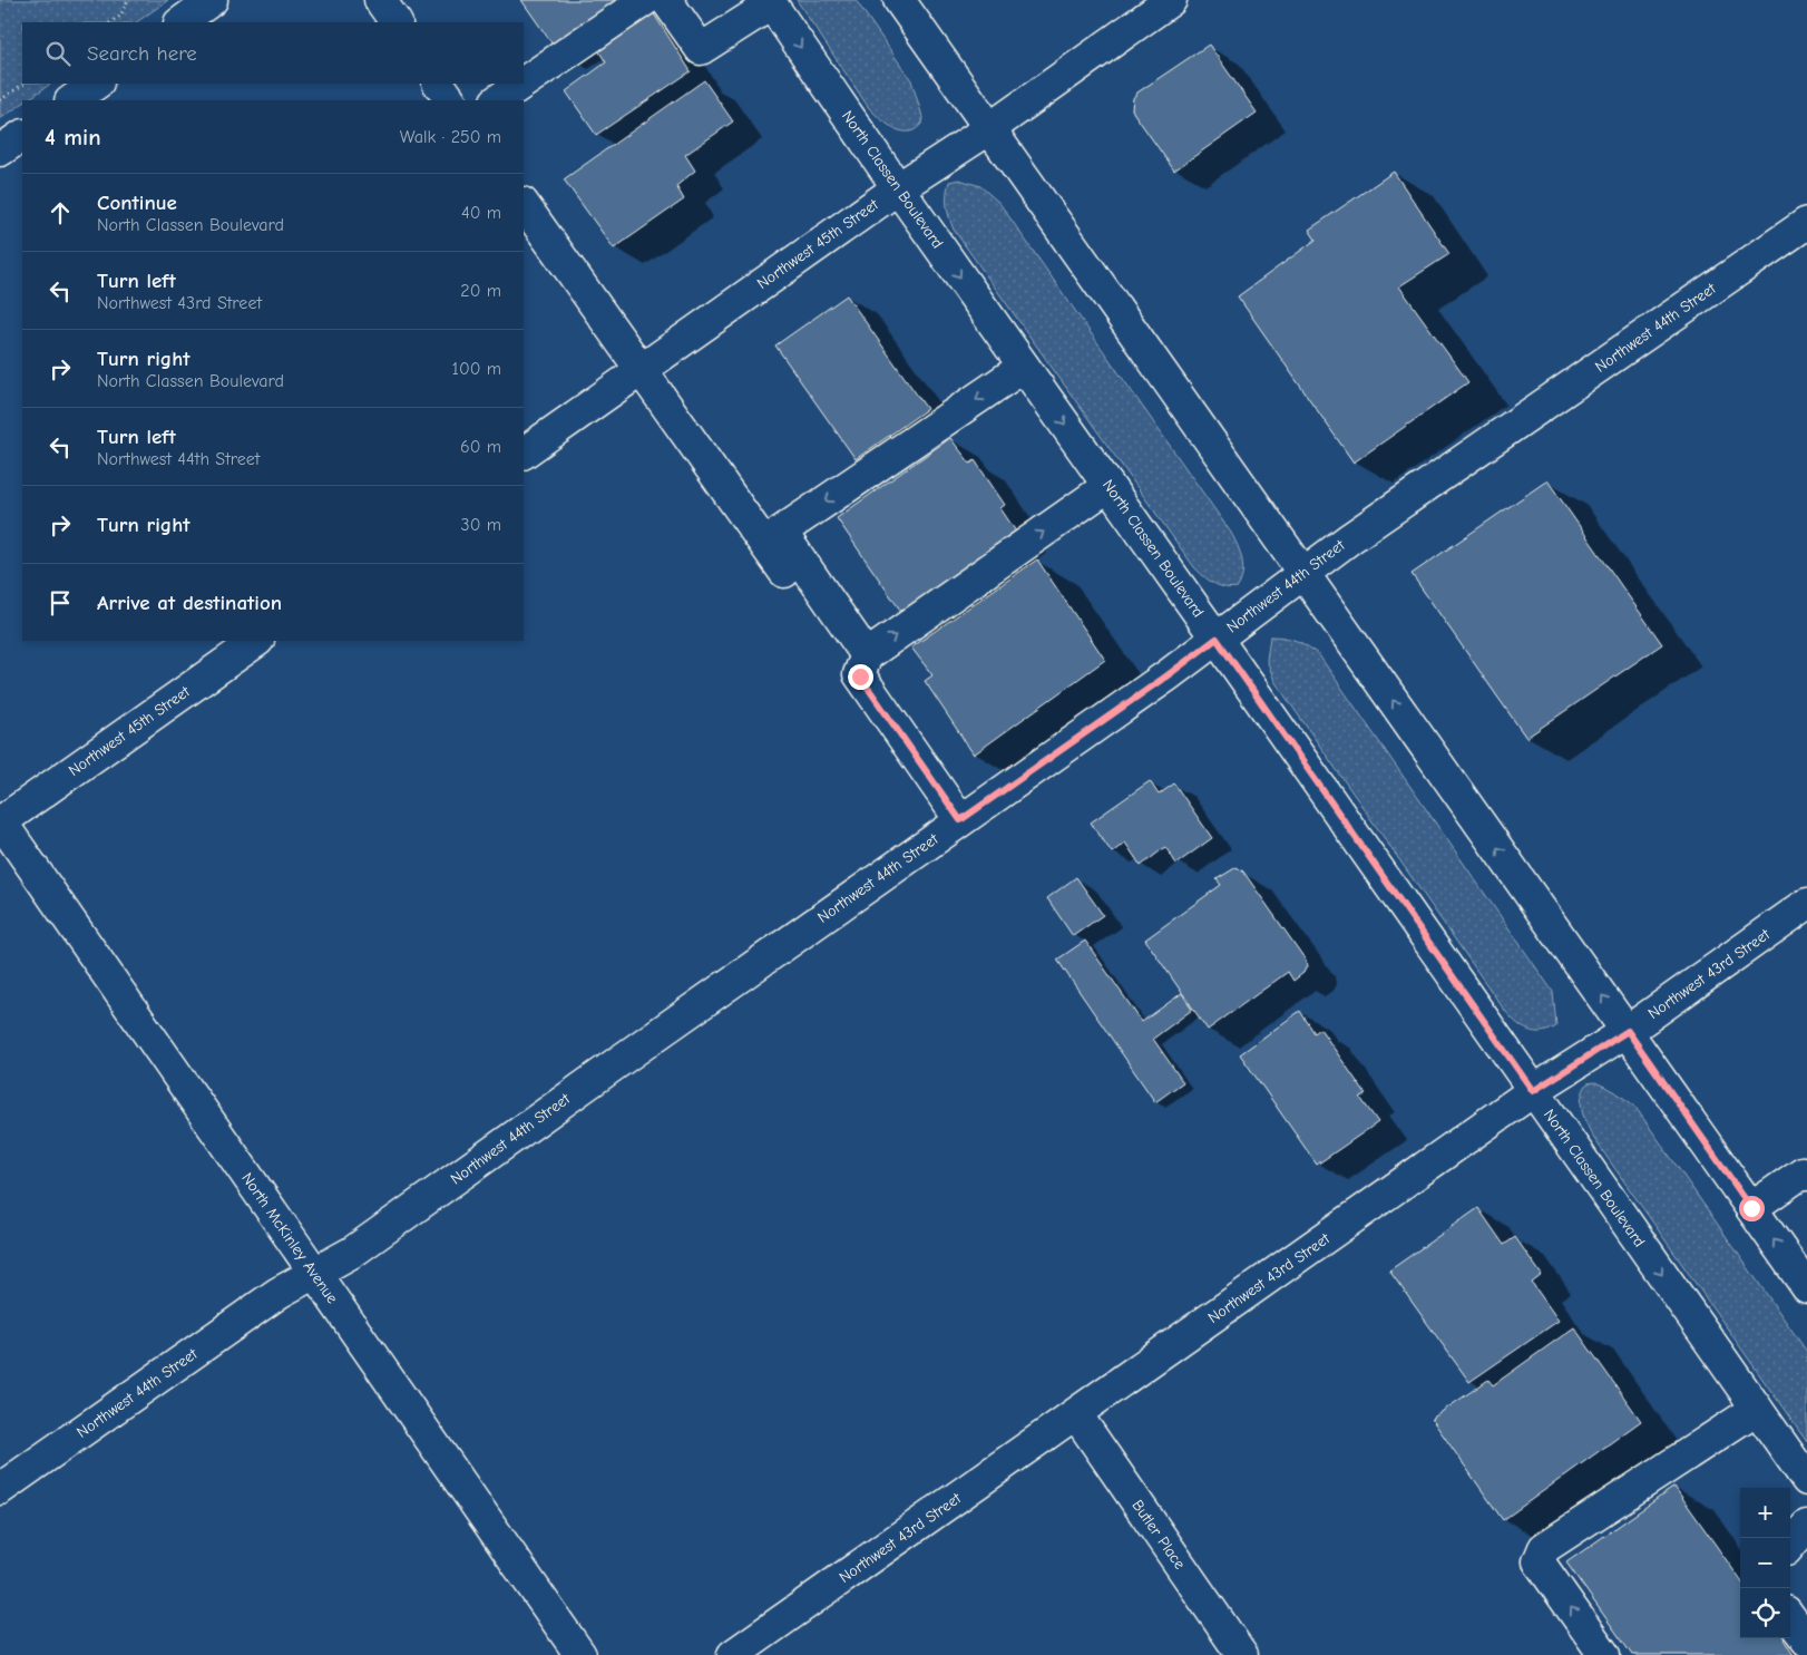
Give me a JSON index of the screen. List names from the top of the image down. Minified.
{"streets":{"street":["North Classen Boulevard","Northwest 45th Street","Northwest 44th Street","Northwest 43rd Street","North McKinley Avenue","Butler Place"]},"crossings":[["North Classen Boulevard","Northwest 45th Street"],["North Classen Boulevard","Northwest 44th Street"],["North Classen Boulevard","Northwest 43rd Street"],["Northwest 45th Street","North McKinley Avenue"],["Northwest 44th Street","North McKinley Avenue"],["Northwest 43rd Street","Butler Place"]],"page":{"search":"Search here","heading":["4 min","Walk · 250 m"],"list":[["Continue","North Classen Boulevard","40 m"],["Turn left","Northwest 43rd Street","20 m"],["Turn right","North Classen Boulevard","100 m"],["Turn left","Northwest 44th Street","60 m"],["Turn right","30 m"],"Arrive at destination"],"map_buttons":["+","−"]}}
